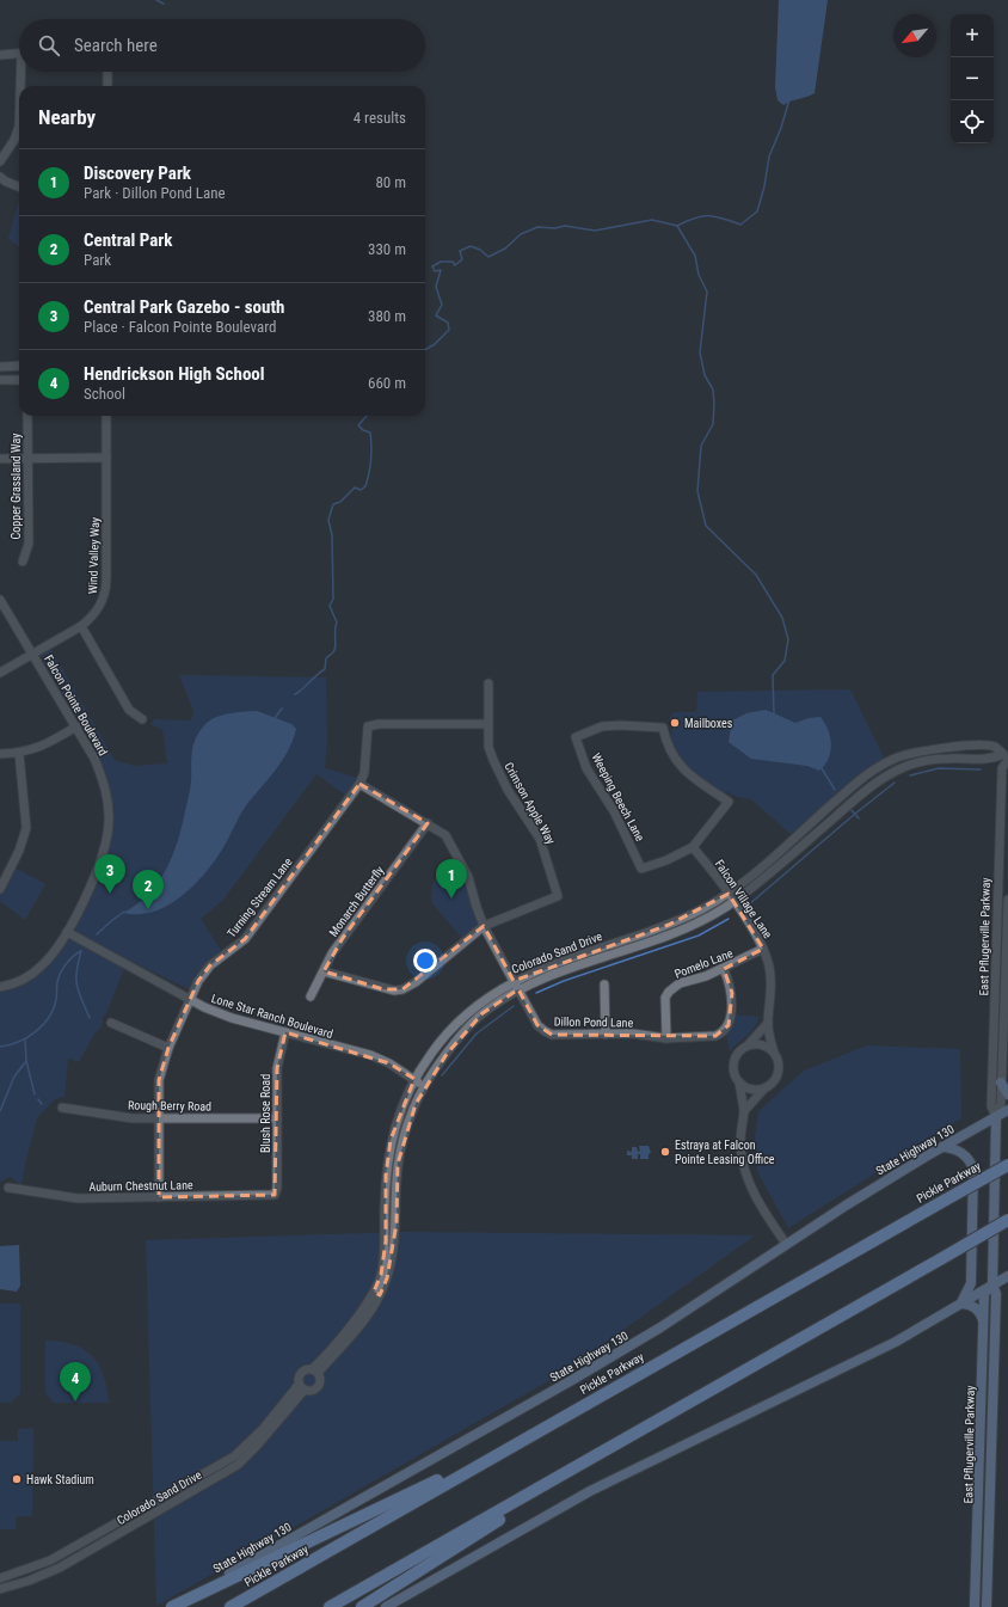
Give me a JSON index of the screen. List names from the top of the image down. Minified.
{"streets":{"highway":["Pickle Parkway"],"main road":["East Pflugerville Parkway","State Highway 130"],"street":["Copper Grassland Way","Wind Valley Way","Falcon Pointe Boulevard","Weeping Beech Lane","Crimson Apple Way","Turning Stream Lane","Falcon Village Lane","Monarch Butterfly","Colorado Sand Drive","Pomelo Lane","Lone Star Ranch Boulevard","Dillon Pond Lane","Rough Berry Road","Blush Rose Road","Auburn Chestnut Lane"]},"crossings":[["Wind Valley Way","Falcon Pointe Boulevard"],["Falcon Pointe Boulevard","Lone Star Ranch Boulevard"],["Weeping Beech Lane","Falcon Village Lane"],["Crimson Apple Way","Turning Stream Lane"],["Crimson Apple Way","Monarch Butterfly"],["Crimson Apple Way","Dillon Pond Lane"],["Turning Stream Lane","Lone Star Ranch Boulevard"],["Turning Stream Lane","Dillon Pond Lane"],["Turning Stream Lane","Rough Berry Road"],["Turning Stream Lane","Auburn Chestnut Lane"],["Falcon Village Lane","Colorado Sand Drive"],["Falcon Village Lane","Pomelo Lane"],["Monarch Butterfly","Dillon Pond Lane"],["East Pflugerville Parkway","Colorado Sand Drive"],["East Pflugerville Parkway","State Highway 130"],["Colorado Sand Drive","Lone Star Ranch Boulevard"],["Colorado Sand Drive","Dillon Pond Lane"],["Pomelo Lane","Dillon Pond Lane"],["Lone Star Ranch Boulevard","Blush Rose Road"],["Rough Berry Road","Blush Rose Road"],["Blush Rose Road","Auburn Chestnut Lane"]],"places":["Mailboxes","Estraya at Falcon Pointe Leasing Office","Hawk Stadium"],"north":"bottom left","page":{"map_buttons":["+","−"],"search":"Search here","heading":["Nearby","4 results"],"list":[{"mark":"1","name":"Discovery Park","note":"Park · Dillon Pond Lane","value":"80 m"},{"mark":"2","name":"Central Park","note":"Park","value":"330 m"},{"mark":"3","name":"Central Park Gazebo - south","note":"Place · Falcon Pointe Boulevard","value":"380 m"},{"mark":"4","name":"Hendrickson High School","note":"School","value":"660 m"}],"pins":["3","1","2","4"]}}
